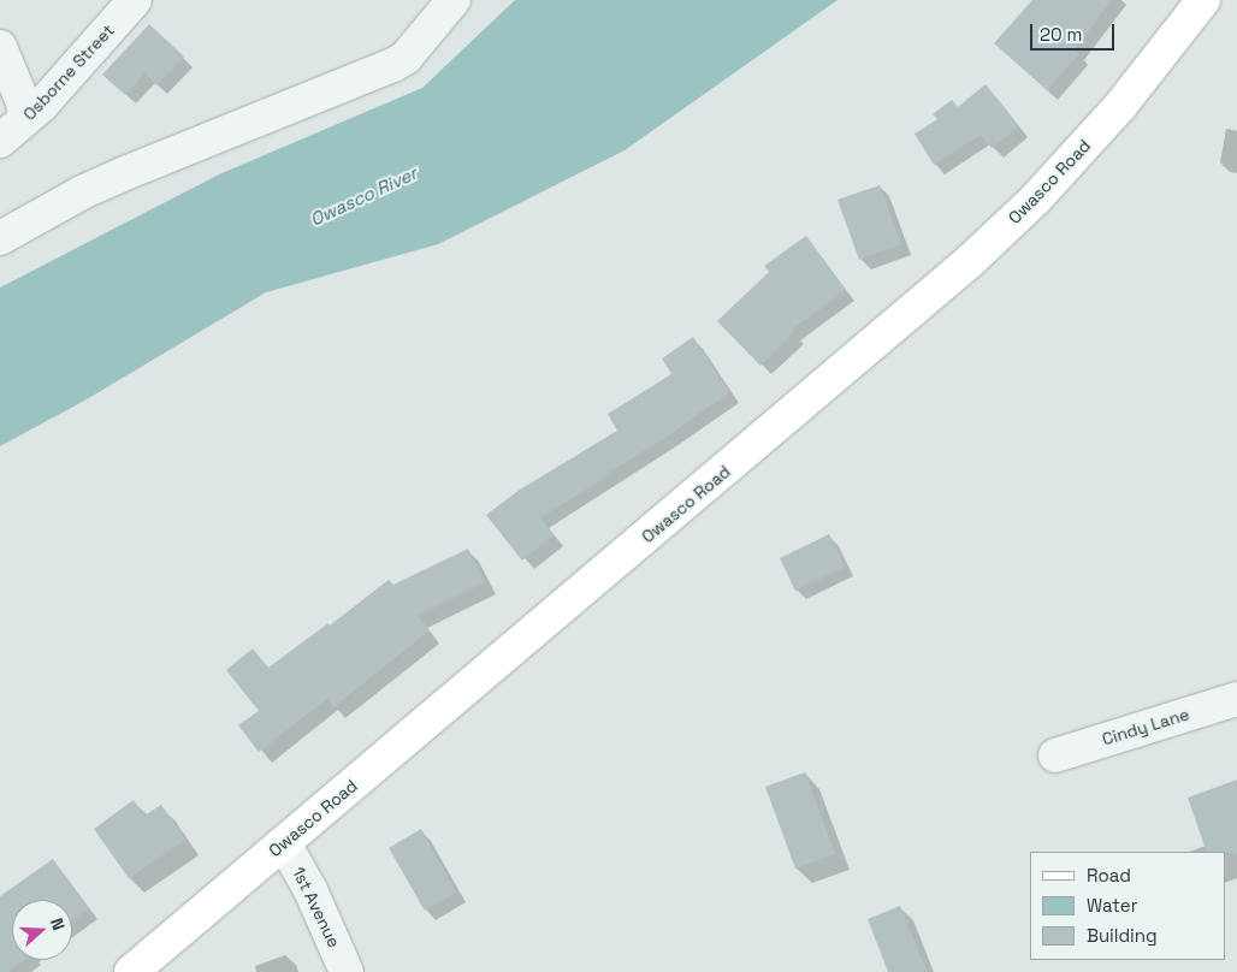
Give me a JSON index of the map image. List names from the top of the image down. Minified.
{"streets":{"main road":["Owasco Road"],"street":["Osborne Street","Cindy Lane","1st Avenue"]},"crossings":[["Owasco Road","1st Avenue"]],"water":["Owasco River"],"legend":["Road","Water","Building"],"scale_bar":"20 m","north":"right"}
